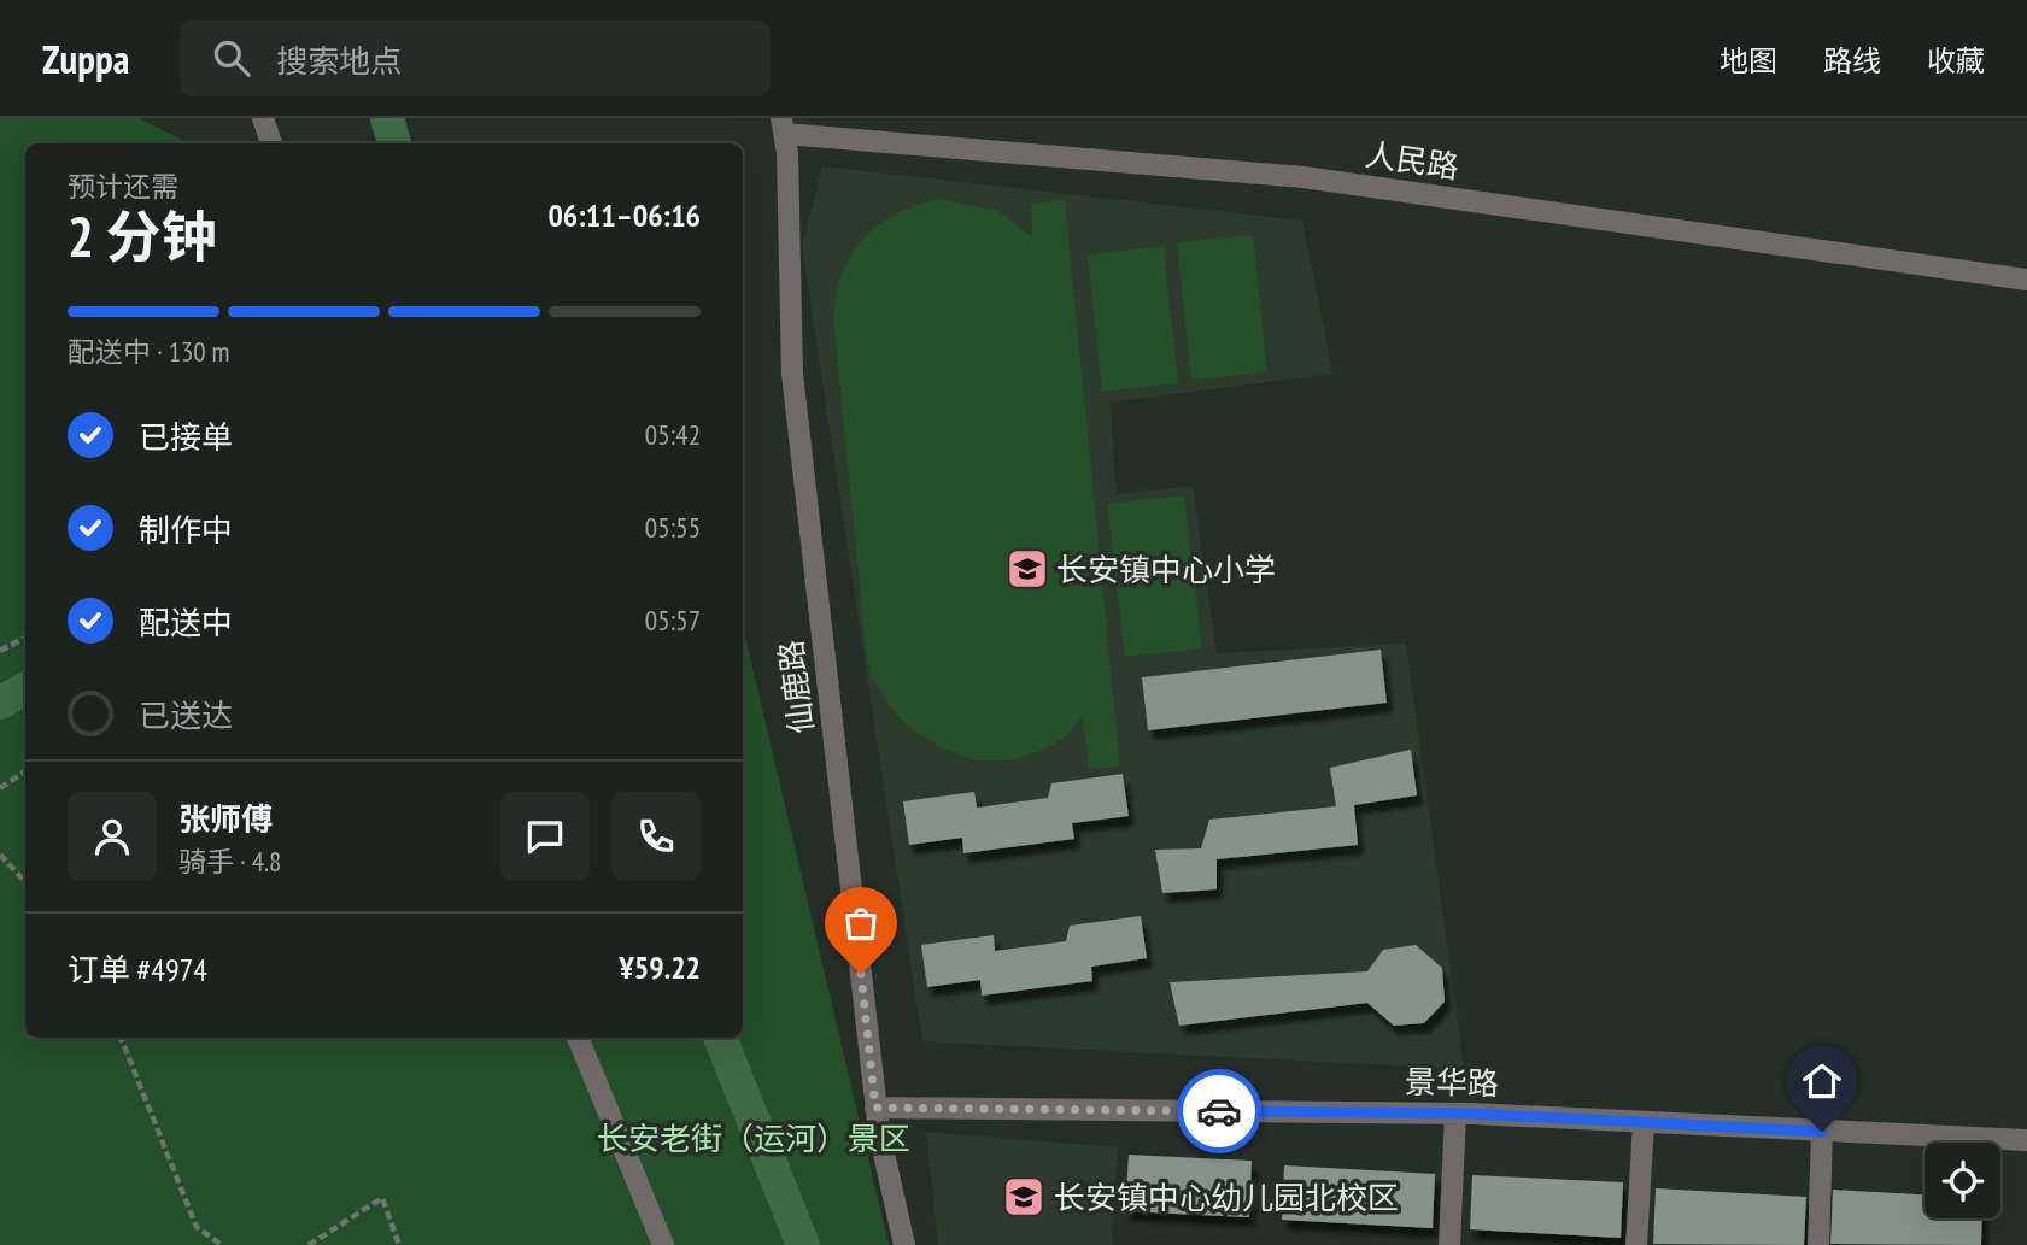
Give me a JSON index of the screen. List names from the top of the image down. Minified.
{"streets":{"street":["人民路","仙鹿路","景华路"]},"crossings":[["人民路","仙鹿路"],["仙鹿路","景华路"]],"parks":["长安老街（运河）景区"],"places":{"school or university":["长安镇中心小学","长安镇中心幼儿园北校区"]},"page":{"header":"Zuppa","search":"搜索地点","nav":["地图","路线","收藏"],"heading":["2 分钟","预计还需","06:11–06:16"],"panel":["张师傅","骑手 · 4.8","订单 #4974","¥59.22"],"bar":"配送中 · 130 m","list":[["已接单","05:42"],["制作中","05:55"],["配送中","05:57"],"已送达"]}}
